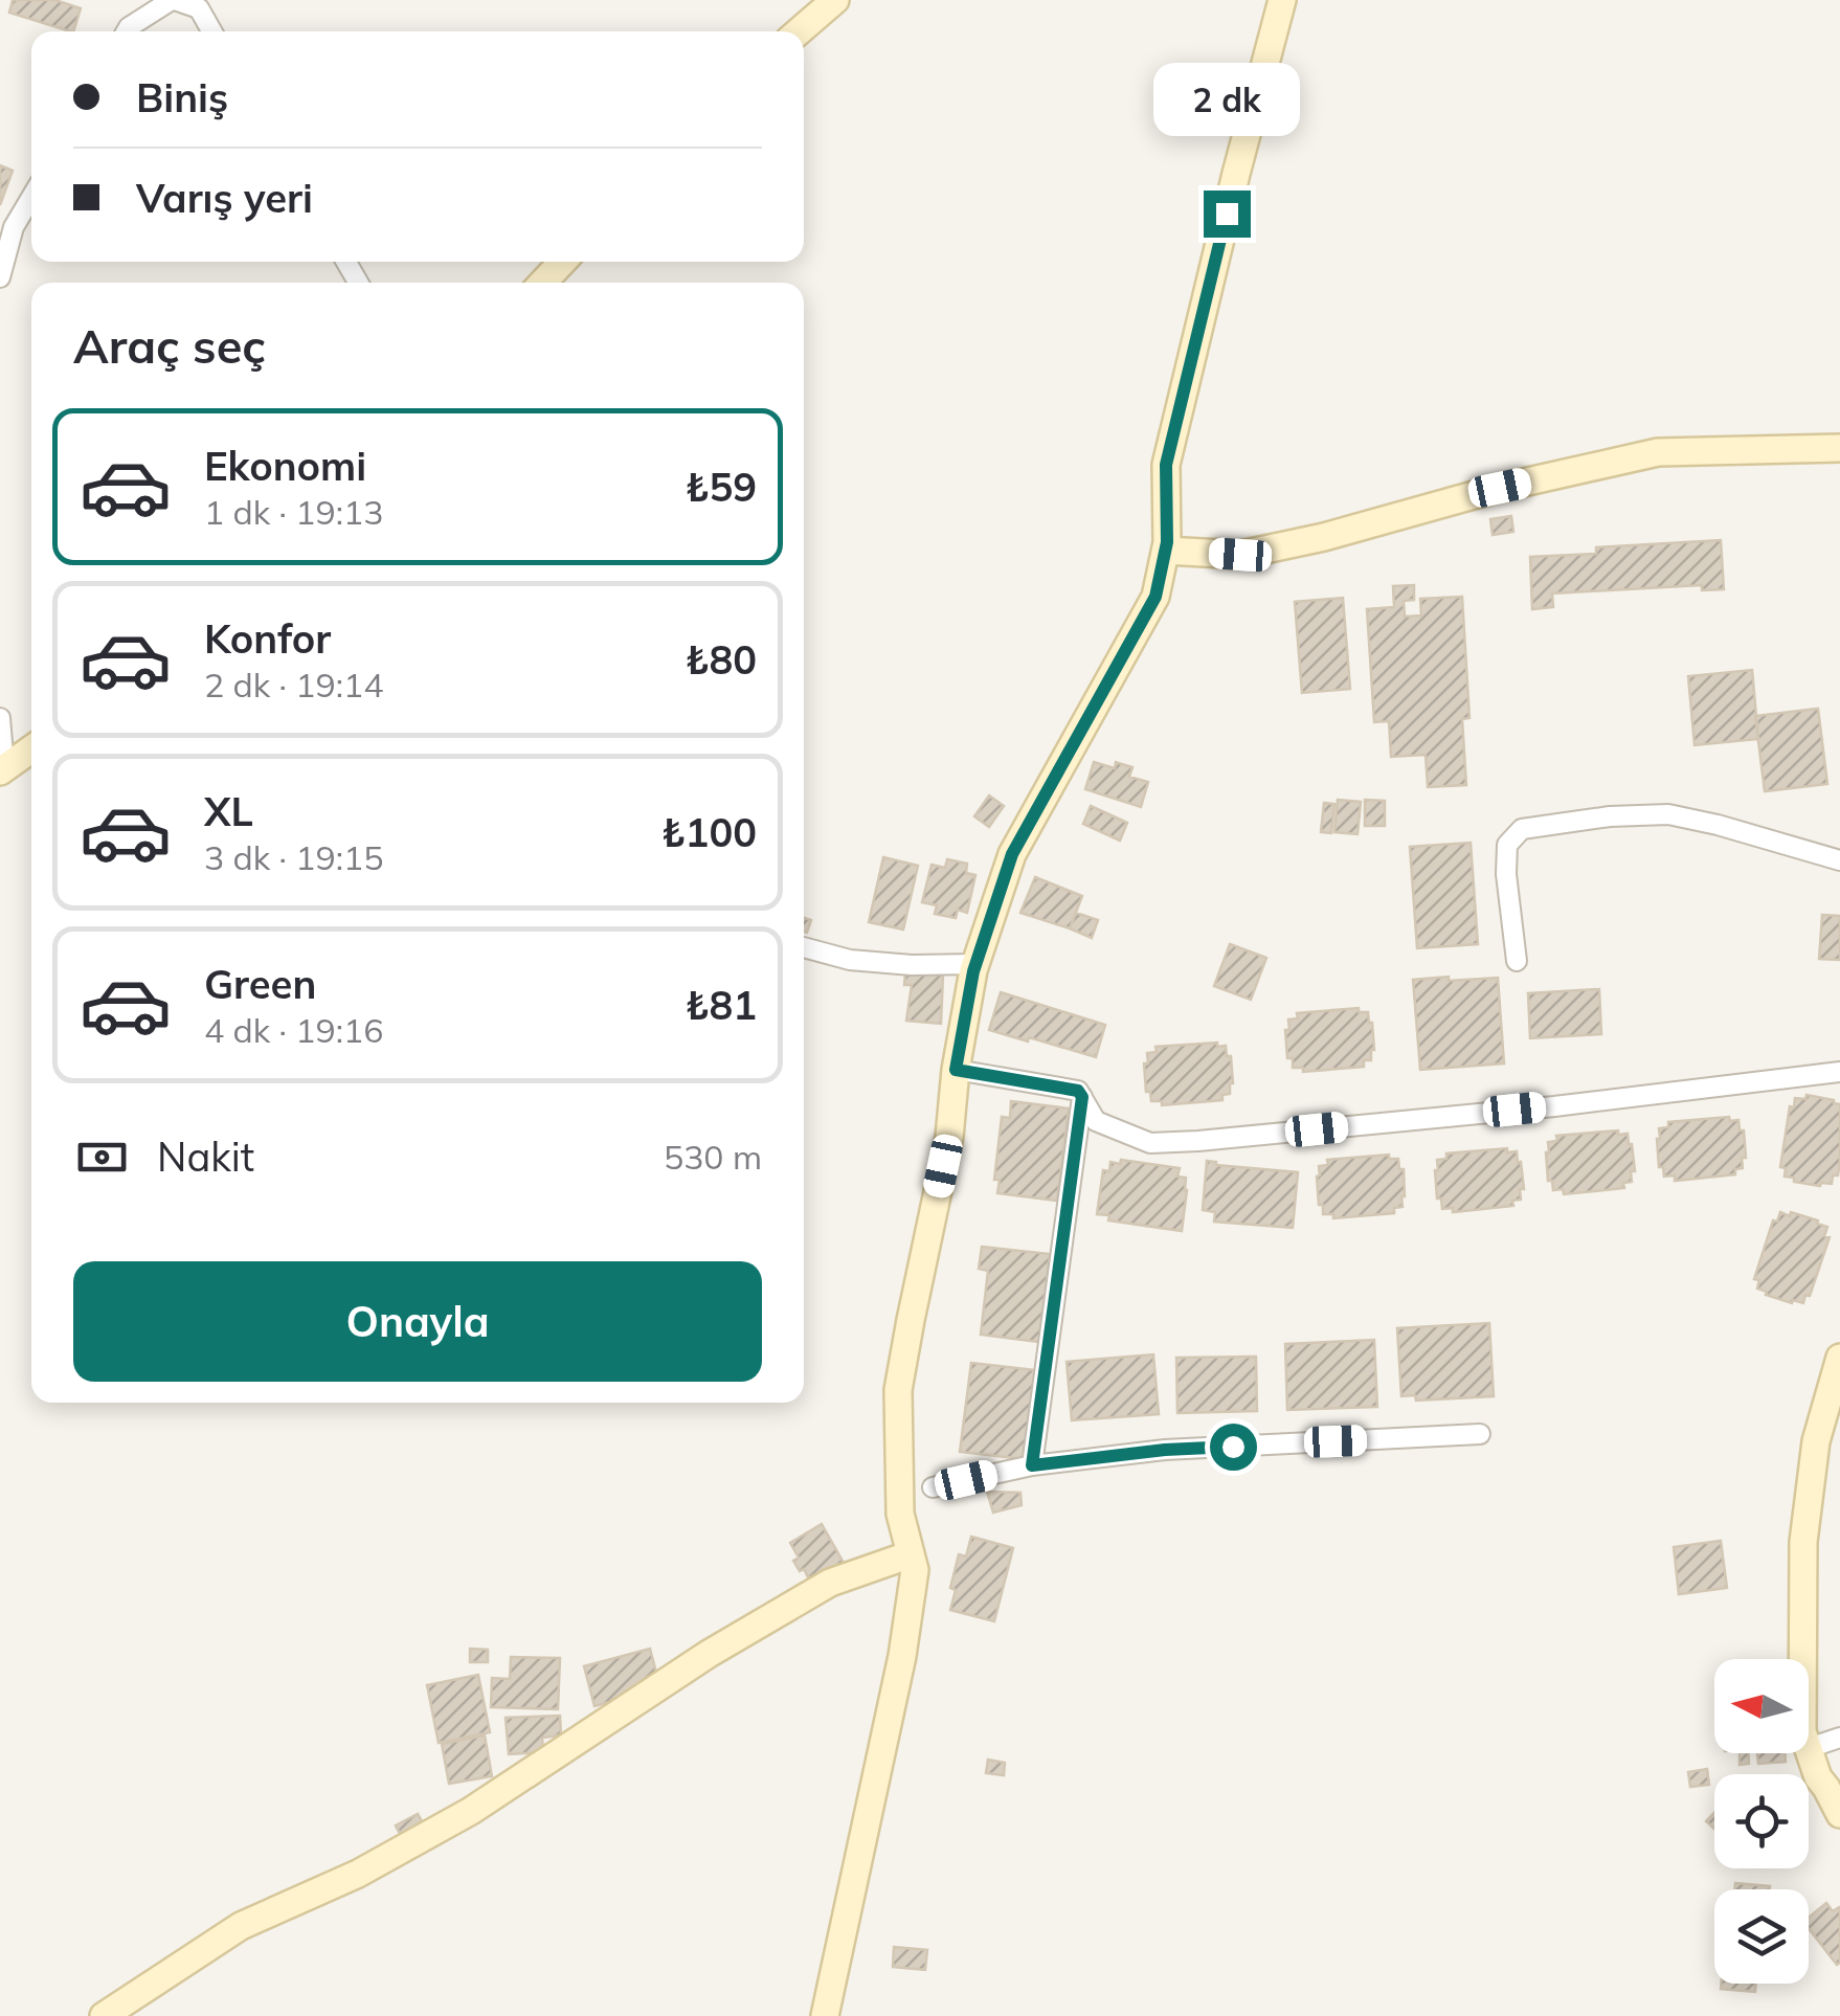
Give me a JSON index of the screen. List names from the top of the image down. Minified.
{"north":"left","page":{"banner":["Biniş","Varış yeri"],"bubble":"2 dk","heading":"Araç seç","list":[{"name":"Ekonomi","note":"1 dk · 19:13","value":"₺59"},{"name":"Konfor","note":"2 dk · 19:14","value":"₺80"},{"name":"XL","note":"3 dk · 19:15","value":"₺100"},{"name":"Green","note":"4 dk · 19:16","value":"₺81"}],"pay":["Nakit","530 m"],"buttons":"Onayla"}}
